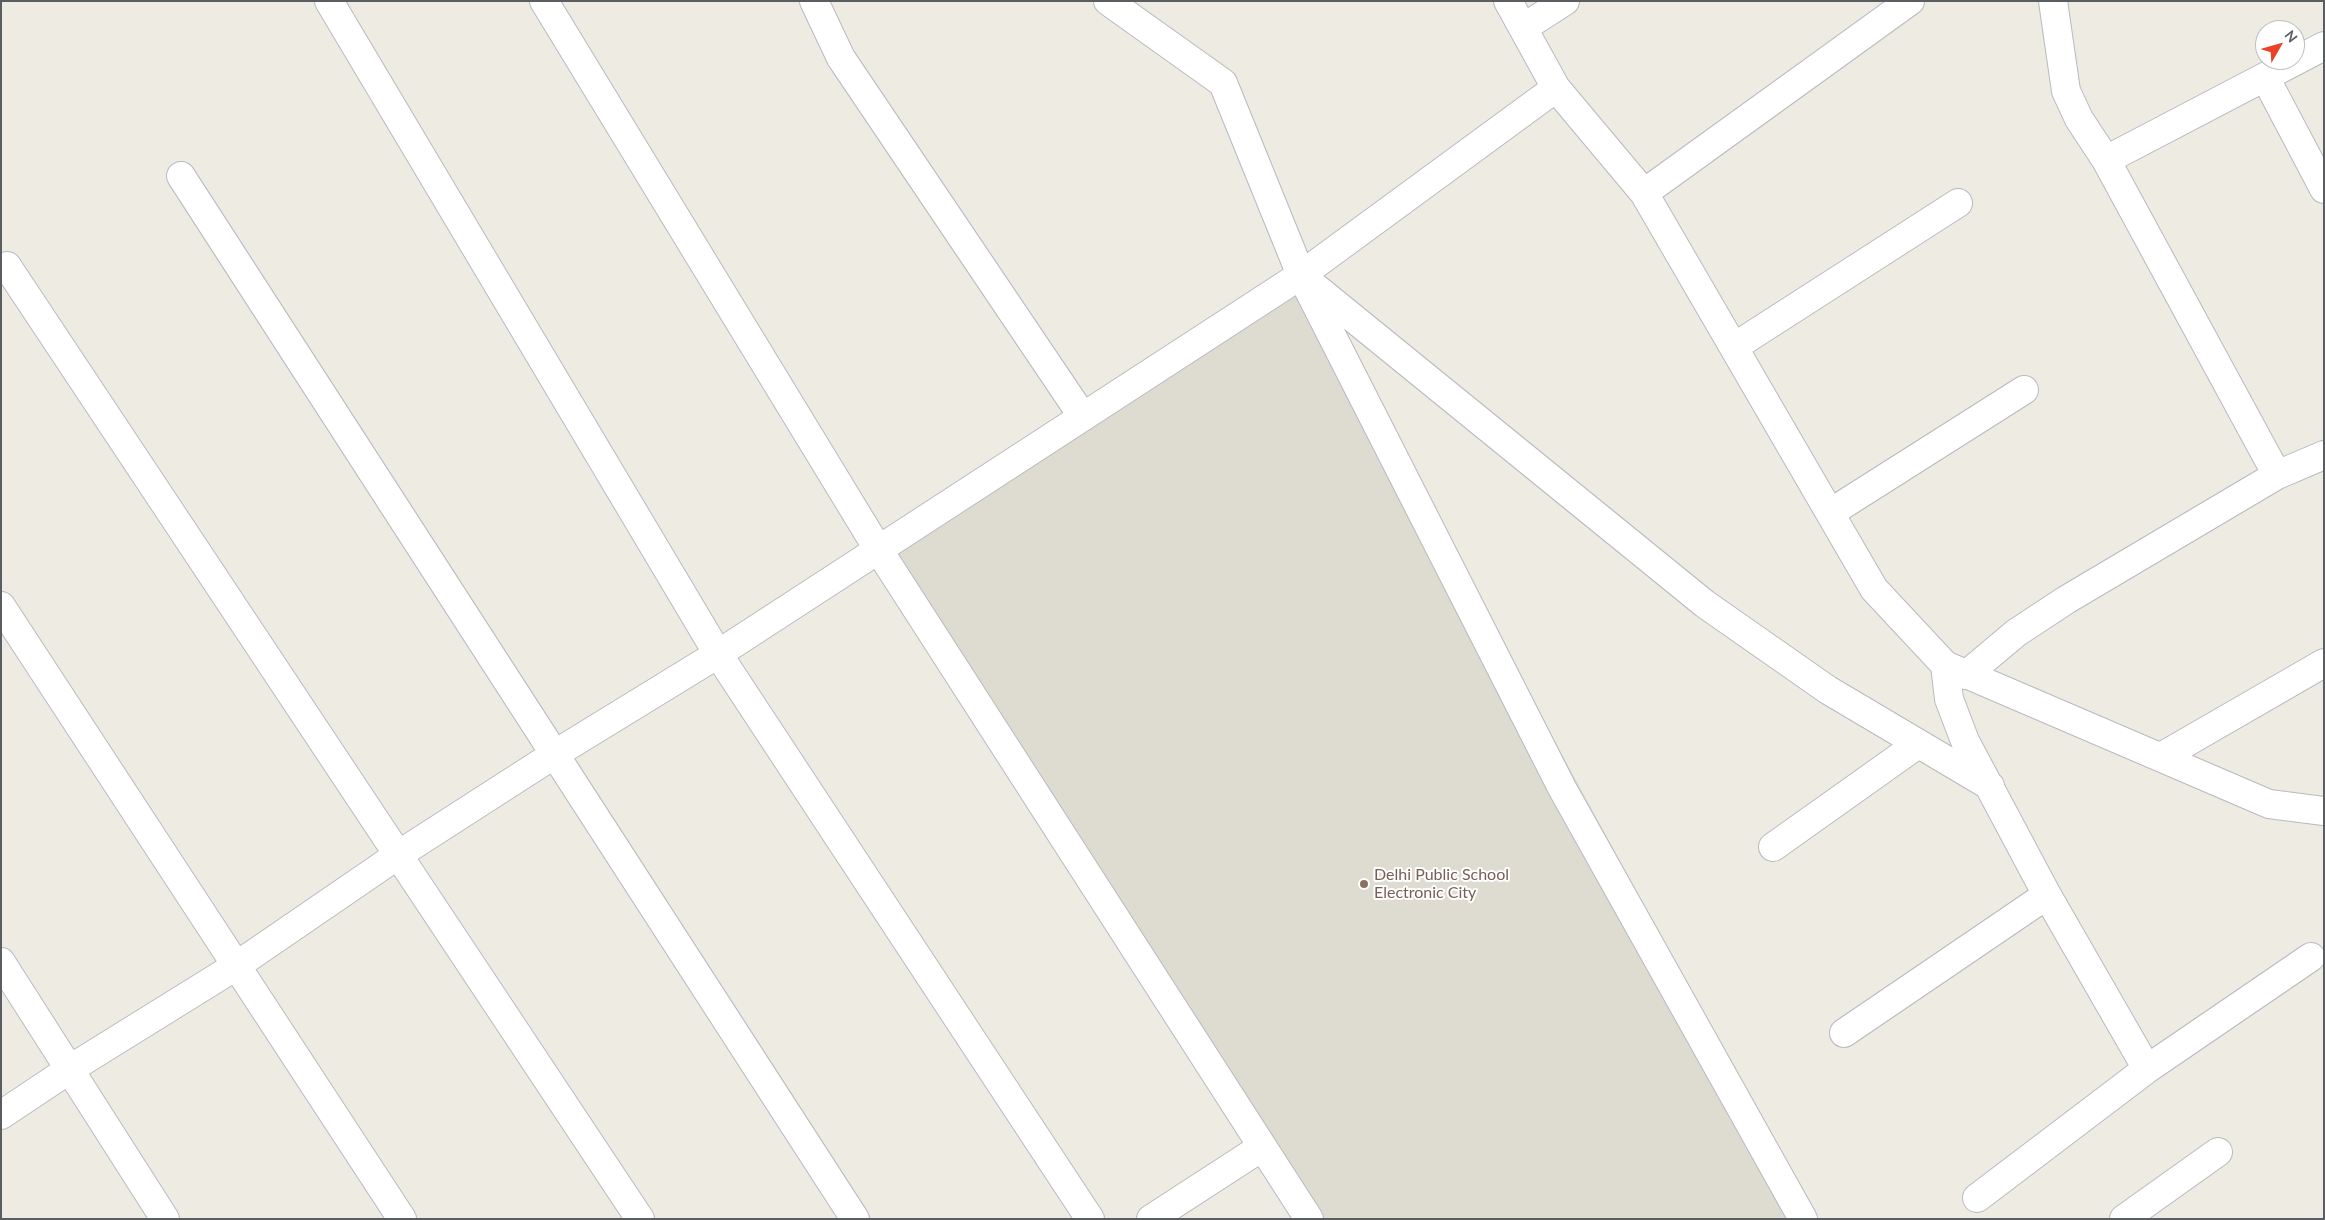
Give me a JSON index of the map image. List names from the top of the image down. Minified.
{"places":["Delhi Public School Electronic City"],"north":"top right"}
